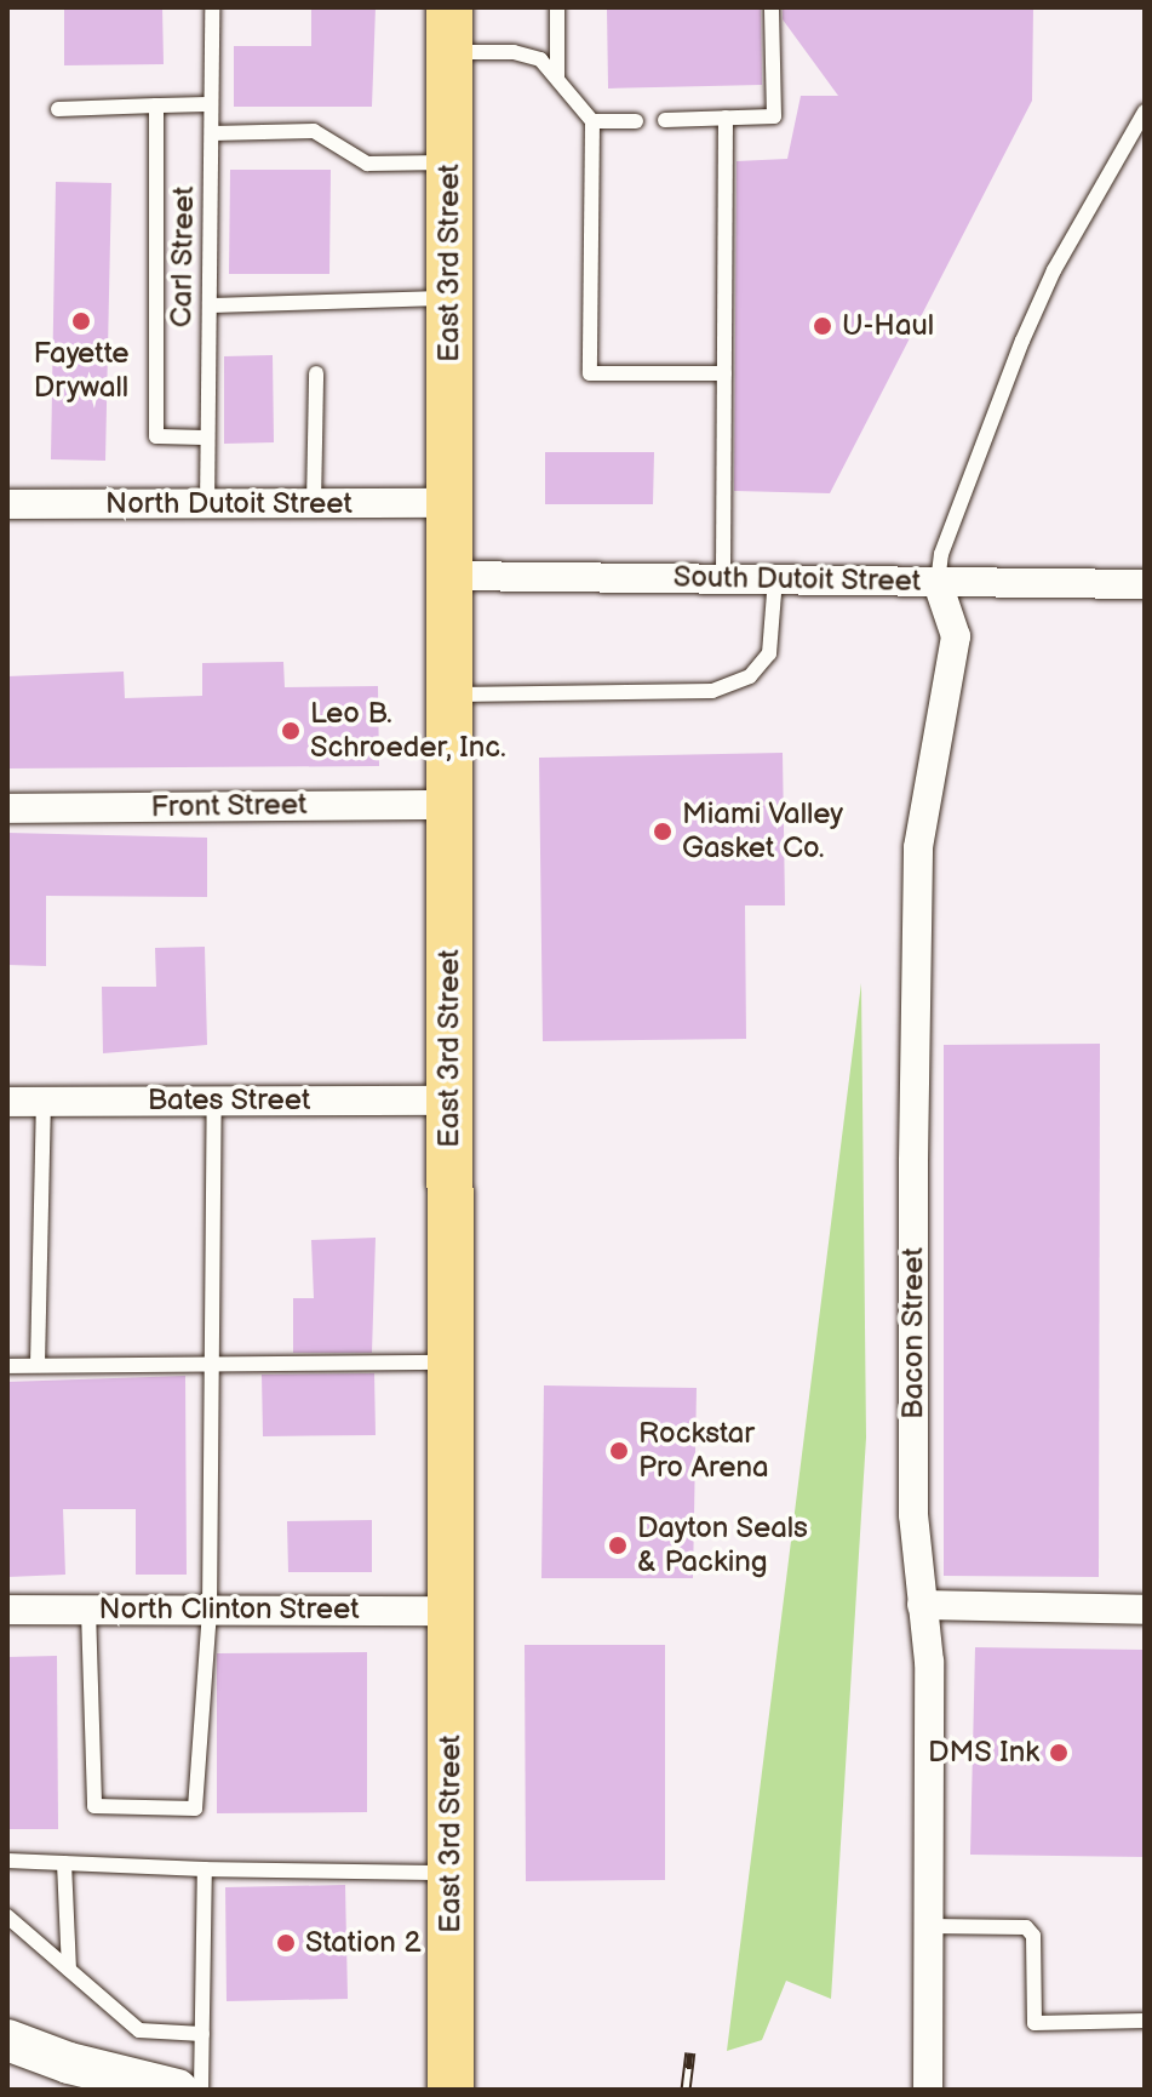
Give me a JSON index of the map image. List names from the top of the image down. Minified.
{"streets":{"main road":["East 3rd Street"],"street":["North Dutoit Street","South Dutoit Street","Front Street","Bates Street","Bacon Street","North Clinton Street"],"lane":["Carl Street"]},"crossings":[["Carl Street","North Dutoit Street"],["East 3rd Street","North Dutoit Street"],["East 3rd Street","South Dutoit Street"],["East 3rd Street","Front Street"],["East 3rd Street","Bates Street"],["East 3rd Street","North Clinton Street"],["South Dutoit Street","Bacon Street"]],"places":["Fayette Drywall","U-Haul","Leo B. Schroeder, Inc.","Miami Valley Gasket Co.","Rockstar Pro Arena","Dayton Seals & Packing","DMS Ink","Station 2"]}
